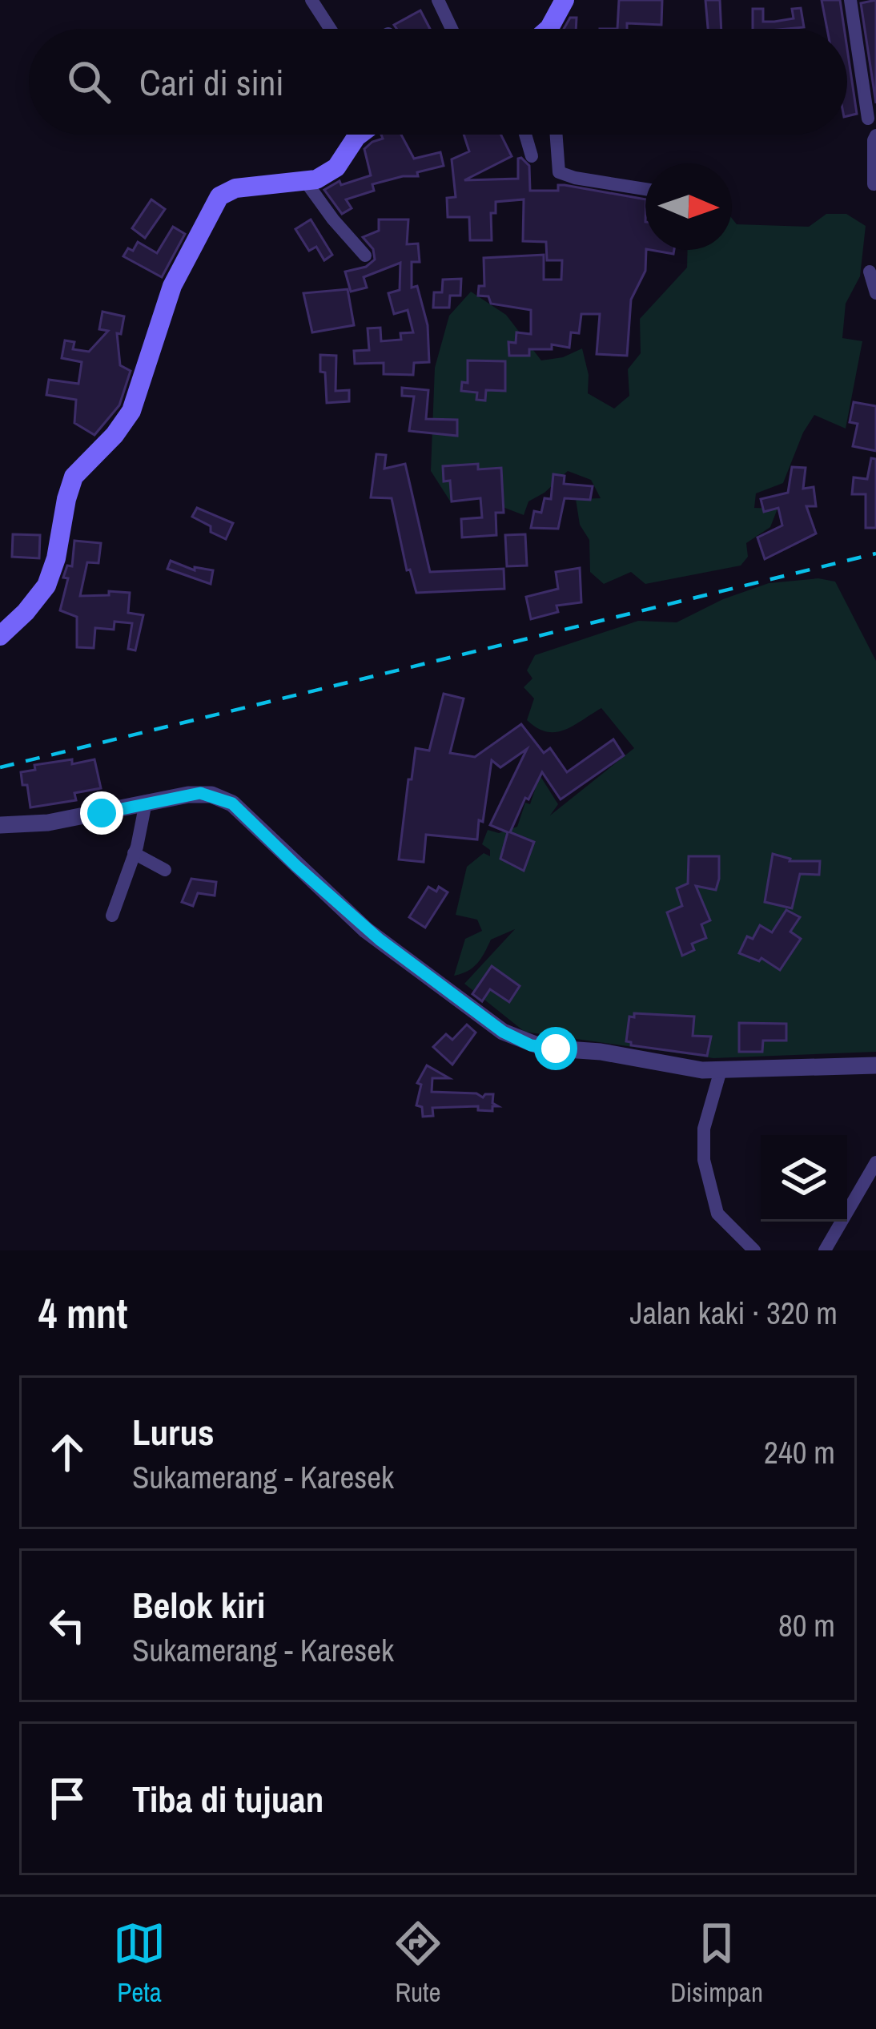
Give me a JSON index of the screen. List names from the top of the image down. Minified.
{"north":"right","page":{"search":"Cari di sini","heading":["4 mnt","Jalan kaki · 320 m"],"list":[["Lurus","Sukamerang - Karesek","240 m"],["Belok kiri","Sukamerang - Karesek","80 m"],"Tiba di tujuan"],"nav":["Peta","Rute","Disimpan"]}}
